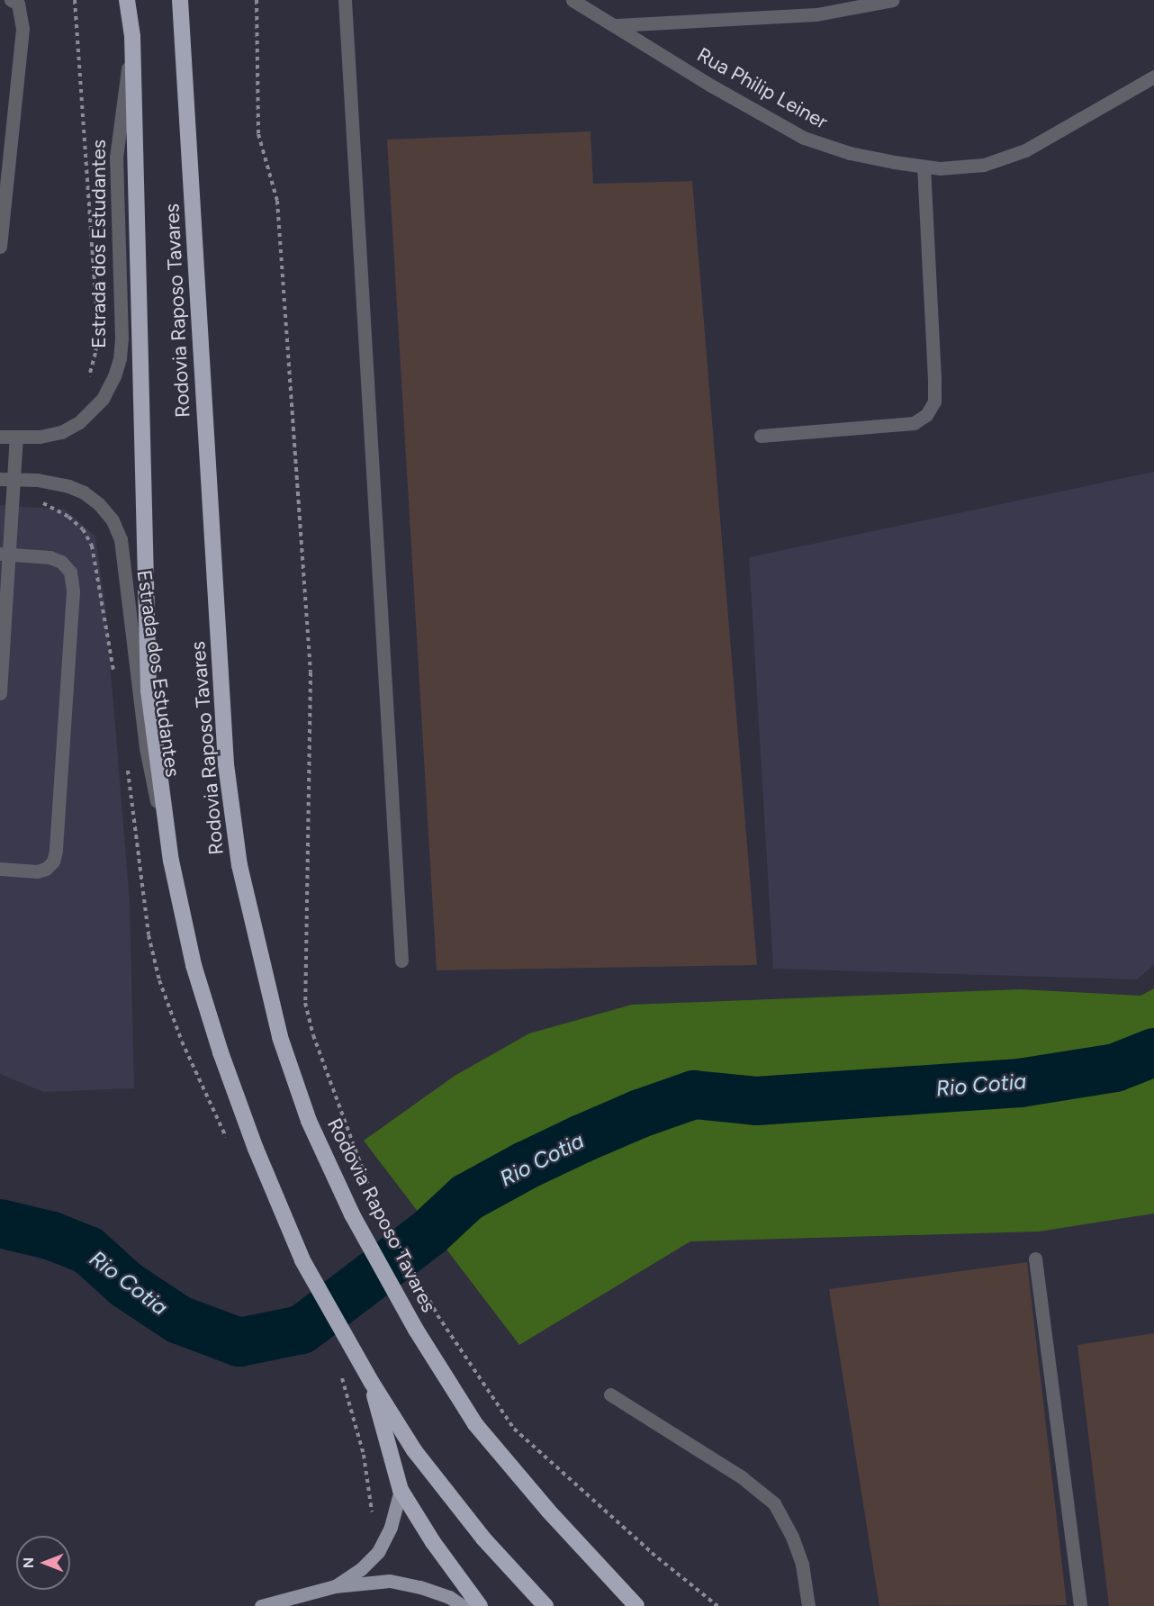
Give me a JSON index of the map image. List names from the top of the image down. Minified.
{"streets":{"highway":["Rodovia Raposo Tavares"],"street":["Rua Philip Leiner","Estrada dos Estudantes"]},"crossings":[["Estrada dos Estudantes","Rodovia Raposo Tavares"]],"water":["Rio Cotia"],"north":"left"}
